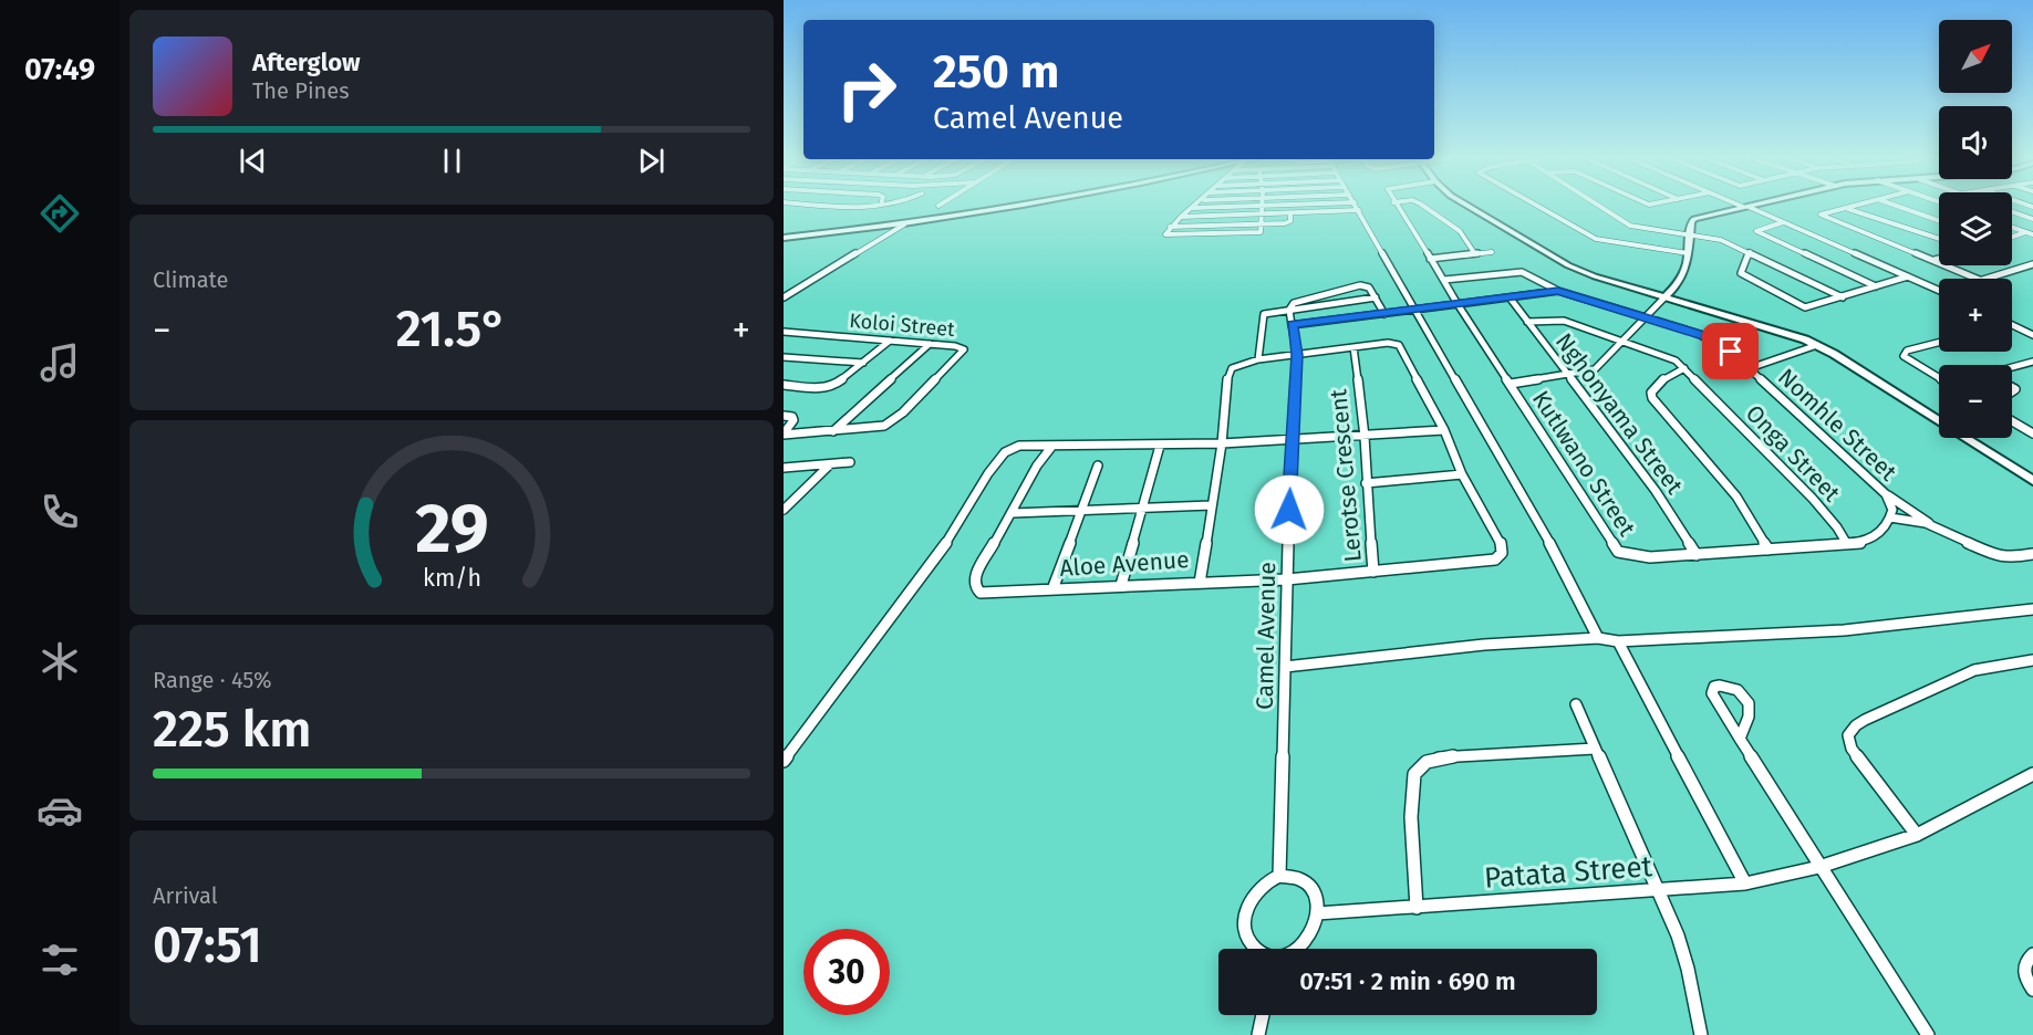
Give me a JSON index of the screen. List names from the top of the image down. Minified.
{"streets":{"street":["Koloi Street","Nghonyama Street","Nomhle Street","Onga Street","Kutlwano Street","Lerotse Crescent","Aloe Avenue","Camel Avenue","Patata Street"]},"crossings":[["Nghonyama Street","Onga Street"],["Nghonyama Street","Kutlwano Street"],["Nomhle Street","Kutlwano Street"],["Onga Street","Kutlwano Street"],["Lerotse Crescent","Aloe Avenue"],["Aloe Avenue","Camel Avenue"]],"north":"top right","page":{"tabs":"07:49","map_buttons":["+","−"],"turn":["250 m","Camel Avenue"],"song":["Afterglow","The Pines"],"tile":["Climate",["Range · 45%","225 km"],["Arrival","07:51"]],"heat":["−","21.5°","+"],"limit":"30","trip":"07:51 · 2 min · 690 m","gauge":["29","km/h"]}}
